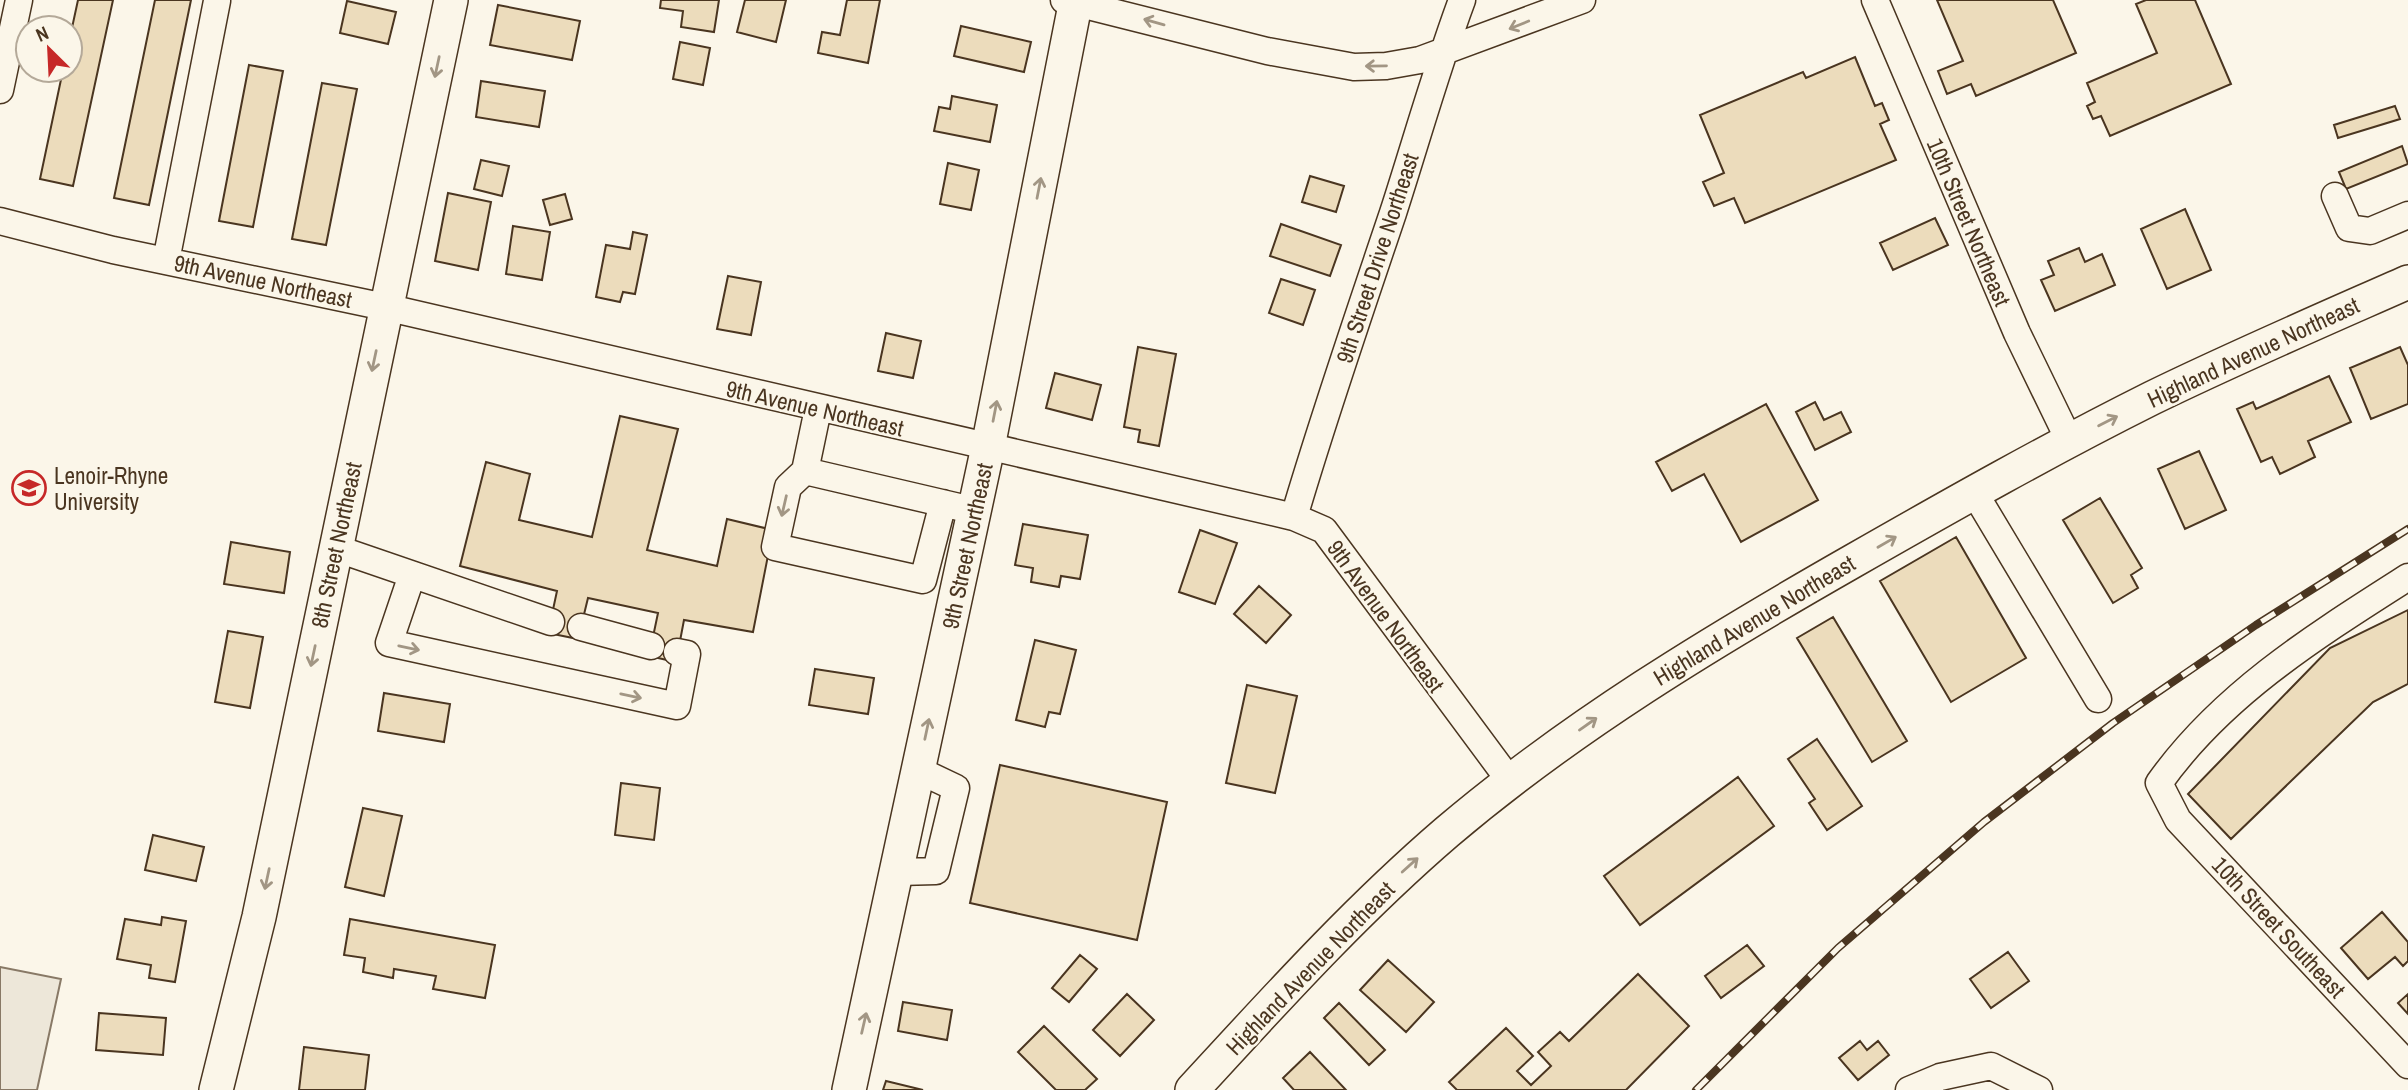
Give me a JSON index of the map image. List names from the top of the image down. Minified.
{"streets":{"main road":["Highland Avenue Northeast","8th Street Northeast","9th Street Northeast"],"street":["10th Street Northeast","9th Street Drive Northeast","9th Avenue Northeast","10th Street Southeast"]},"crossings":[["10th Street Northeast","Highland Avenue Northeast"],["9th Street Drive Northeast","9th Avenue Northeast"],["9th Avenue Northeast","Highland Avenue Northeast"],["9th Avenue Northeast","8th Street Northeast"],["9th Avenue Northeast","9th Street Northeast"]],"one_way":["Highland Avenue Northeast","8th Street Northeast","9th Street Northeast"],"places":{"school or university":["Lenoir-Rhyne University"]},"north":"top left"}
